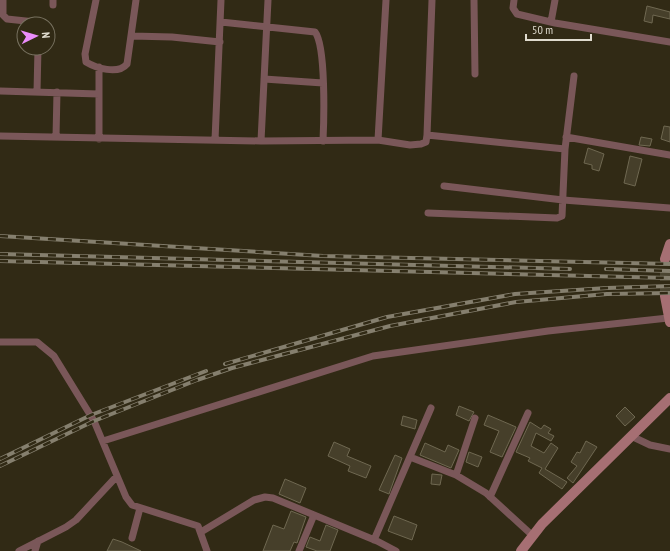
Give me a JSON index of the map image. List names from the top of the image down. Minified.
{"scale_bar":"50 m","north":"right"}
